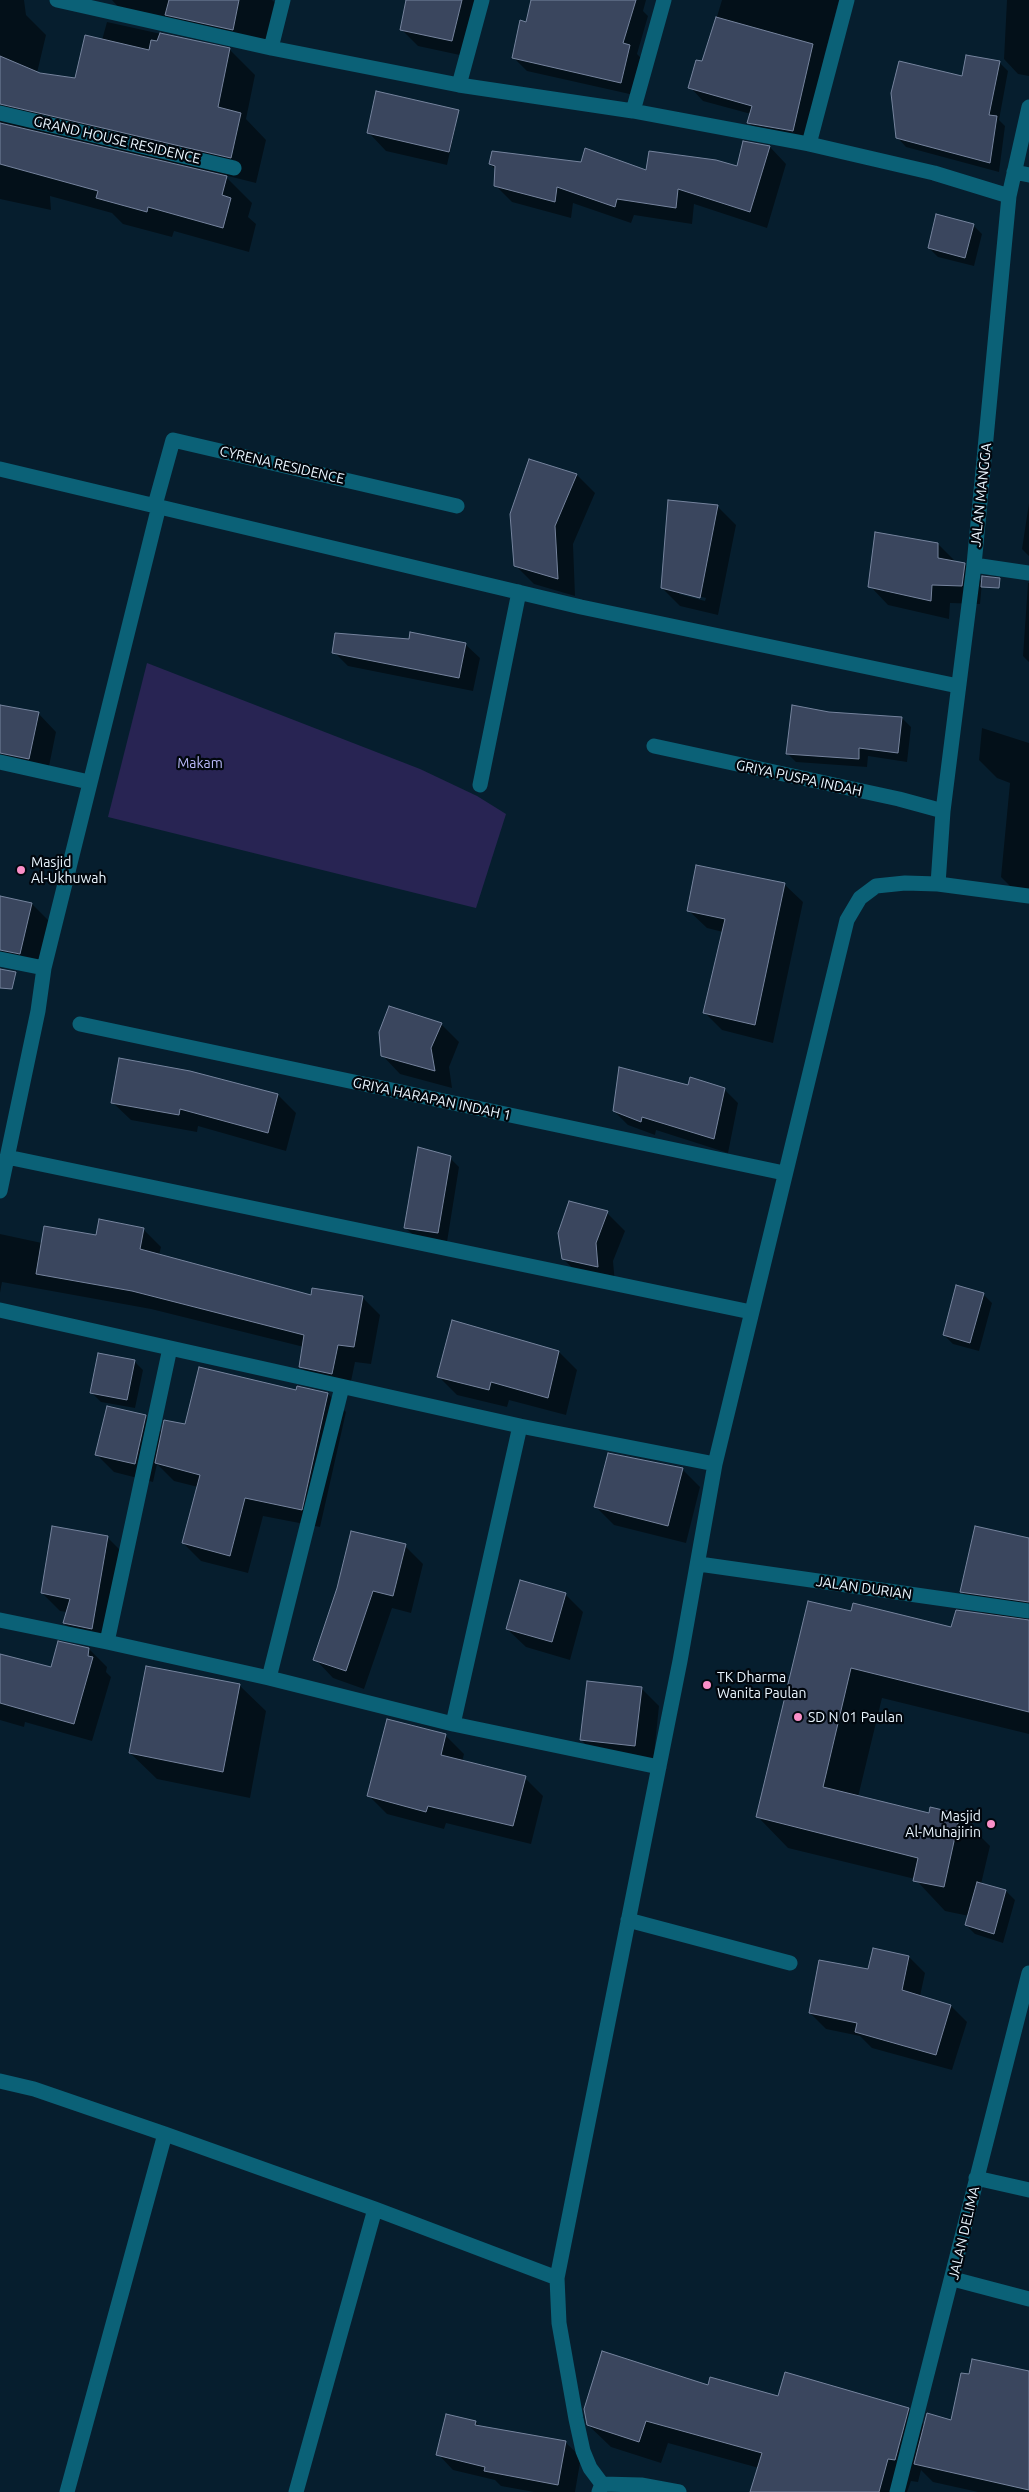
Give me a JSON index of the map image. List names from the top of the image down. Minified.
{"streets":{"street":["GRAND HOUSE RESIDENCE","CYRENA RESIDENCE","JALAN MANGGA","GRIYA PUSPA INDAH","GRIYA HARAPAN INDAH 1","JALAN DURIAN","JALAN DELIMA"]},"crossings":[["JALAN MANGGA","GRIYA PUSPA INDAH"]],"parks":["Makam"],"places":["Masjid Al-Ukhuwah","TK Dharma Wanita Paulan","SD N 01 Paulan","Masjid Al-Muhajirin"]}
